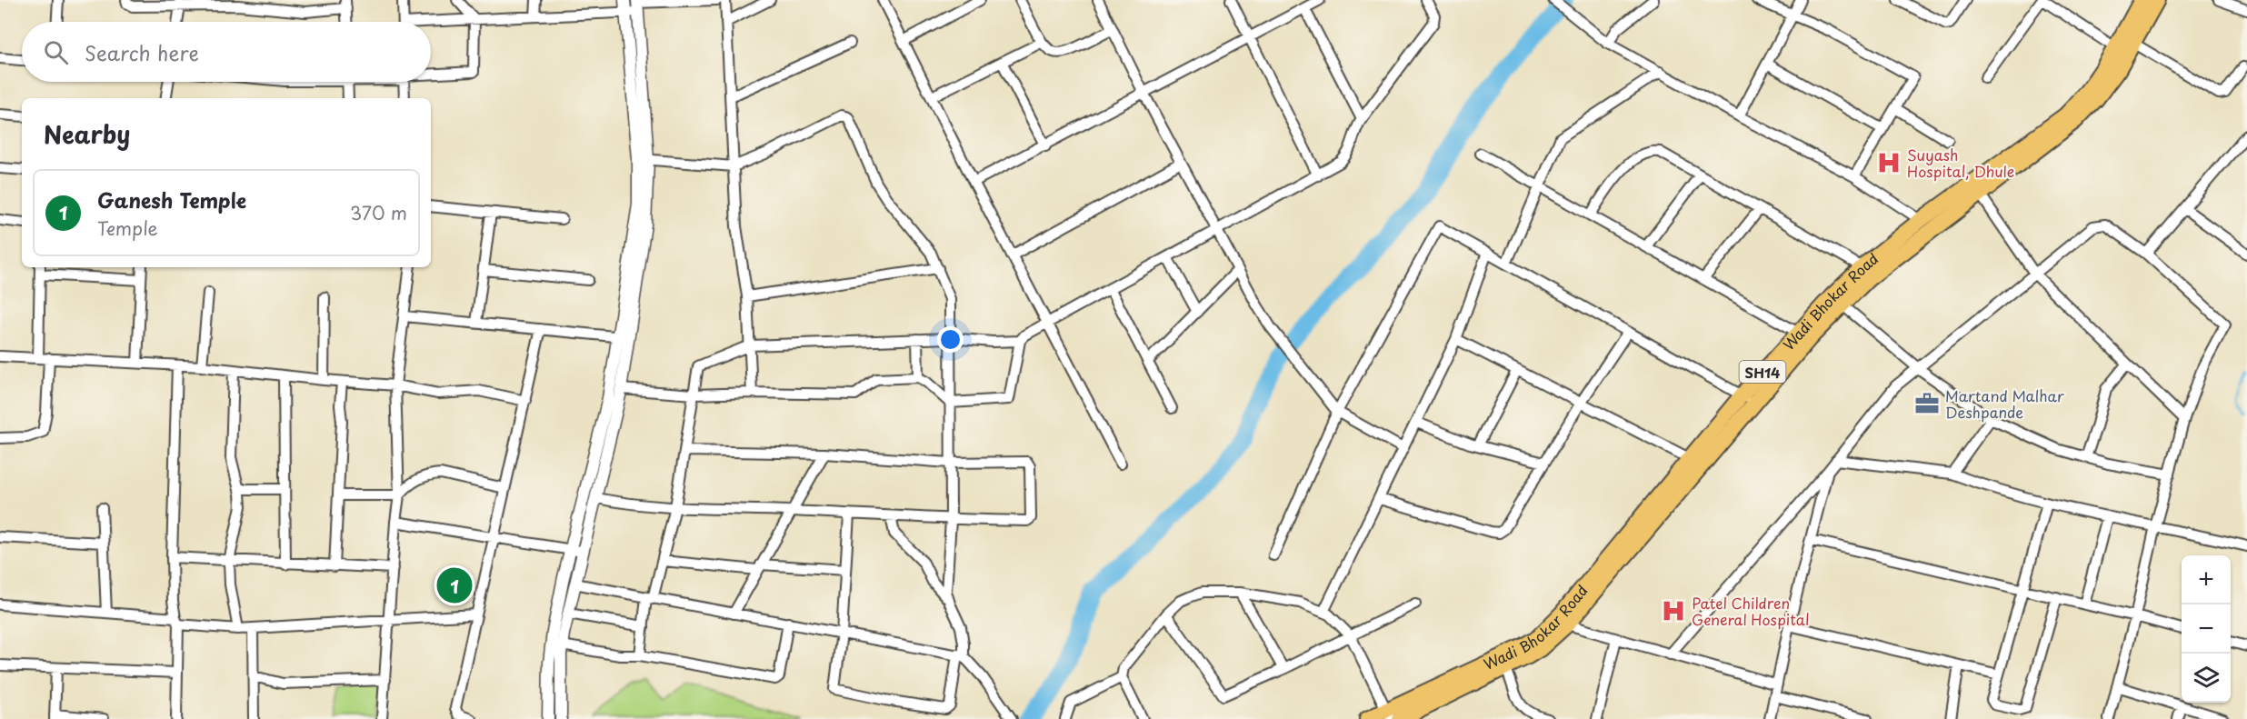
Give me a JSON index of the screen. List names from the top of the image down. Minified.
{"streets":{"main road":["Wadi Bhokar Road","SH14"]},"places":{"hospital":["Suyash Hospital, Dhule","Patel Children General Hospital"],"office":["Martand Malhar Deshpande"]},"page":{"search":"Search here","heading":"Nearby","list":[{"mark":"1","name":"Ganesh Temple","note":"Temple","value":"370 m"}],"map_buttons":["+","−"],"pins":"1"}}
